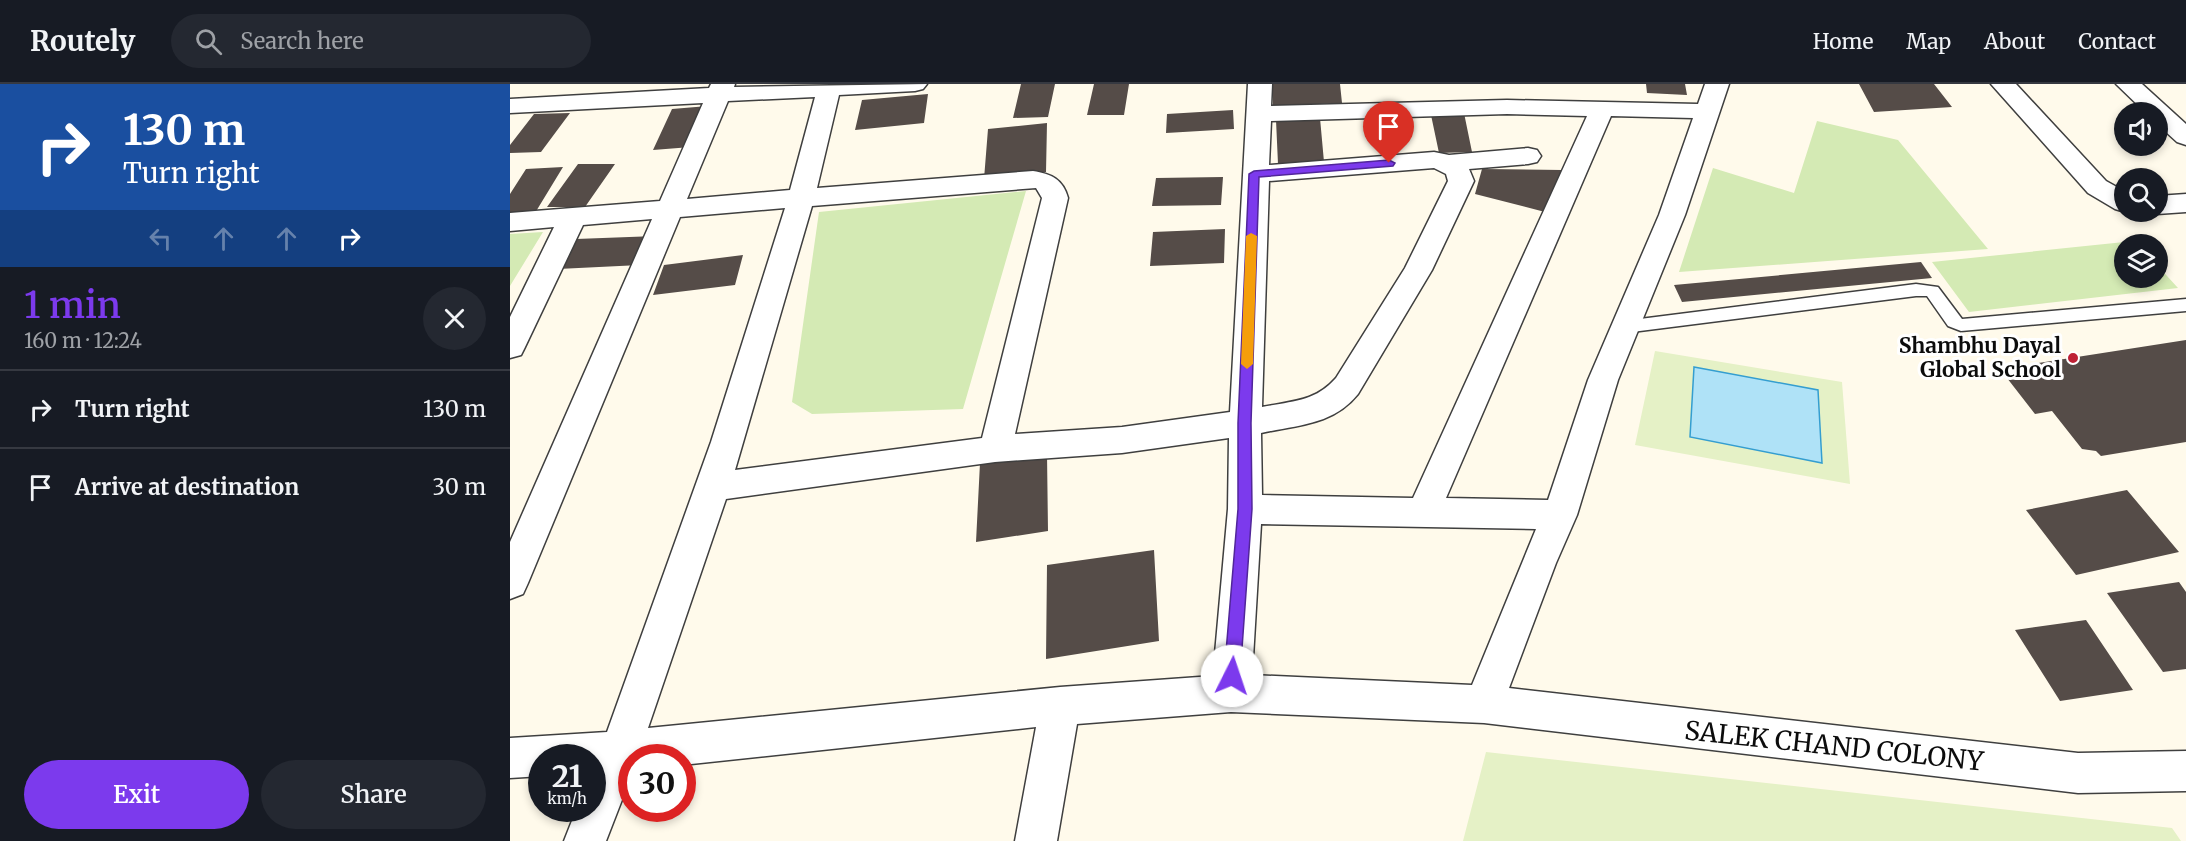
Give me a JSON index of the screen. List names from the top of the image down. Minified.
{"streets":{"street":["SALEK CHAND COLONY"]},"places":["Shambhu Dayal Global School"],"page":{"header":"Routely","search":"Search here","nav":["Home","Map","About","Contact"],"turn":["130 m","Turn right"],"heading":["1 min","160 m · 12:24"],"list":[{"name":"Turn right","value":"130 m"},{"name":"Arrive at destination","value":"30 m"}],"speed":"21 km/h","limit":"30","buttons":["Exit","Share"]}}
